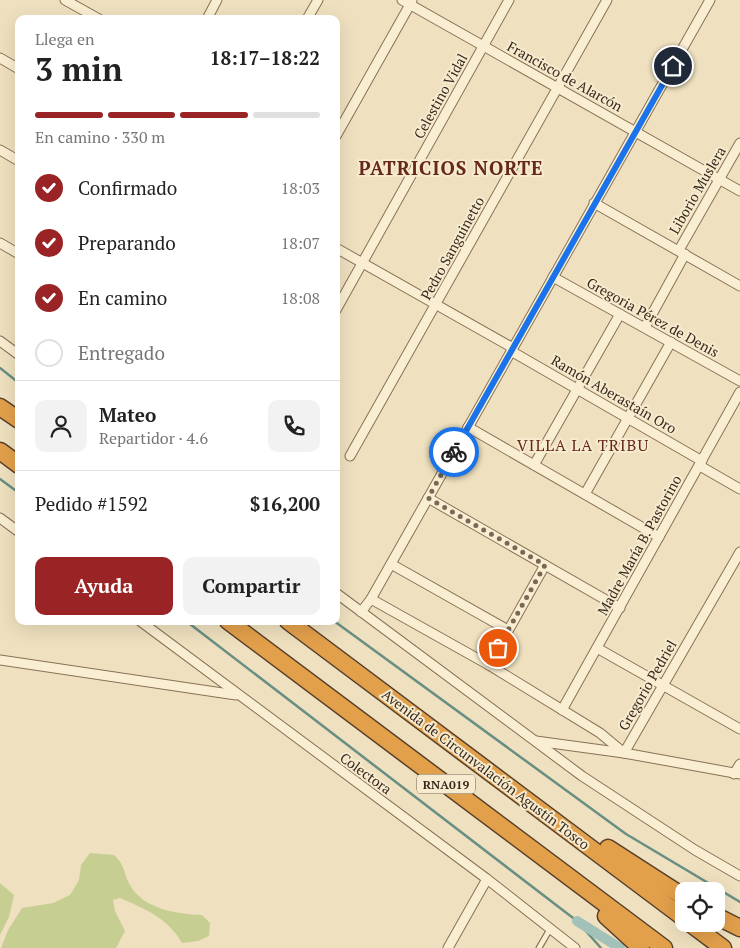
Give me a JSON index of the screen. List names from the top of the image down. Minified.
{"streets":{"highway":["Avenida de Circunvalación Agustín Tosco","RNA019"],"street":["Francisco de Alarcón","Celestino Vidal","Liborio Muslera","Pedro Sanguinetto","Gregoria Pérez de Denis","Ramón Aberastaín Oro","Madre María B. Pastorino","Gregorio Pedriel","Colectora"]},"crossings":[["Francisco de Alarcón","Celestino Vidal"],["Francisco de Alarcón","Liborio Muslera"],["Francisco de Alarcón","Pedro Sanguinetto"],["Celestino Vidal","Ramón Aberastaín Oro"],["Liborio Muslera","Gregoria Pérez de Denis"],["Pedro Sanguinetto","Ramón Aberastaín Oro"],["Ramón Aberastaín Oro","Madre María B. Pastorino"]],"districts":["PATRICIOS NORTE","VILLA LA TRIBU"],"page":{"heading":["3 min","Llega en","18:17–18:22"],"panel":["Mateo","Repartidor · 4.6","Pedido #1592","$16,200"],"bar":"En camino · 330 m","list":[["Confirmado","18:03"],["Preparando","18:07"],["En camino","18:08"],"Entregado"],"buttons":["Ayuda","Compartir"]}}
